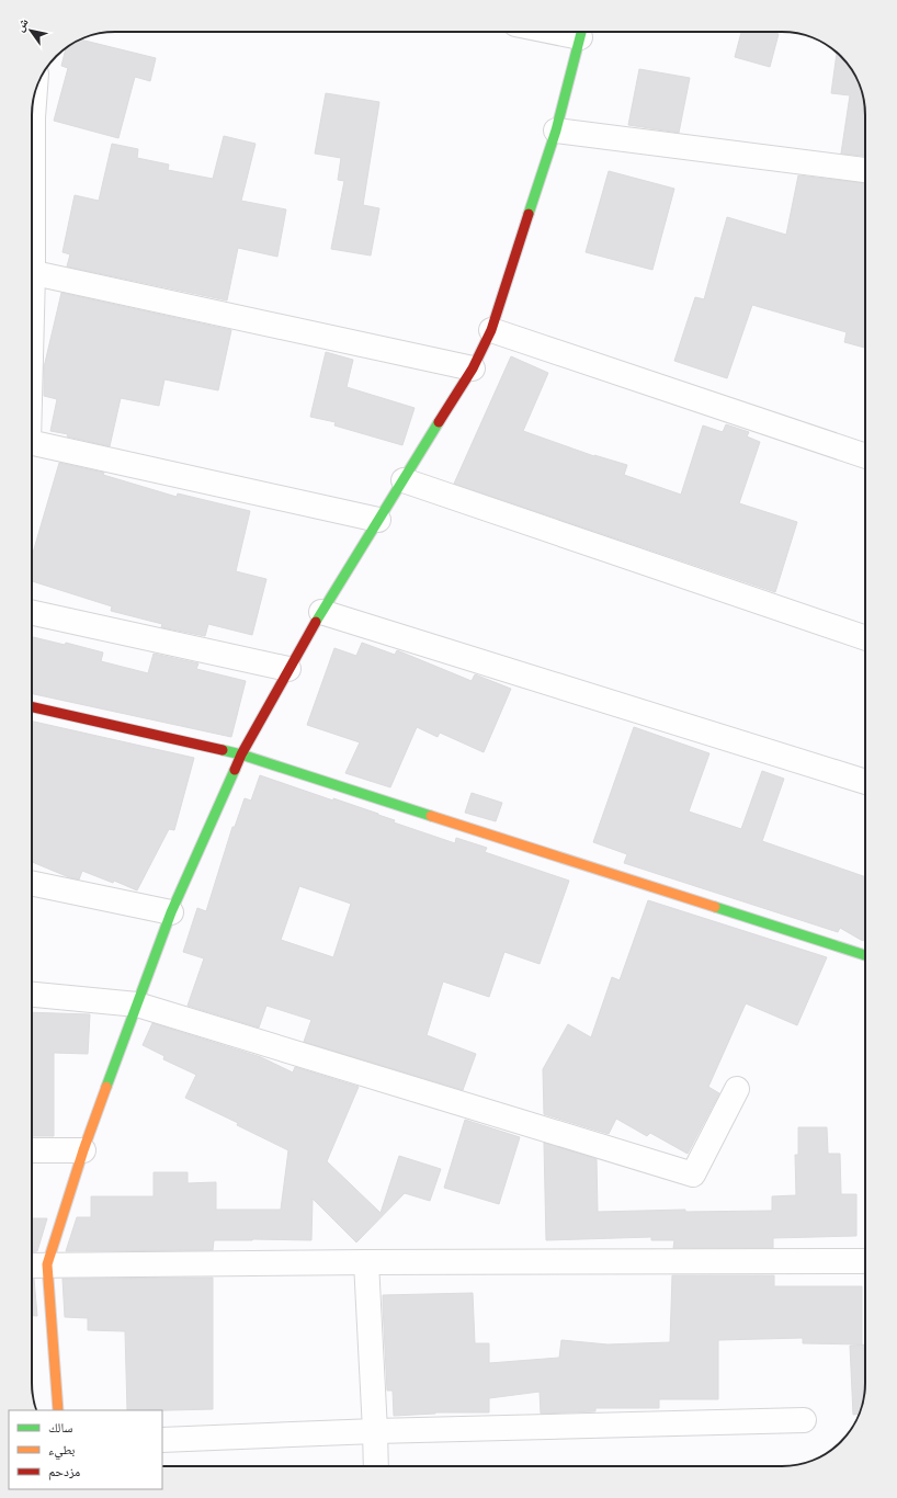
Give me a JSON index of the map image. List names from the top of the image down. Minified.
{"legend":["سالك","بطيء","مزدحم"],"north":"top left"}
